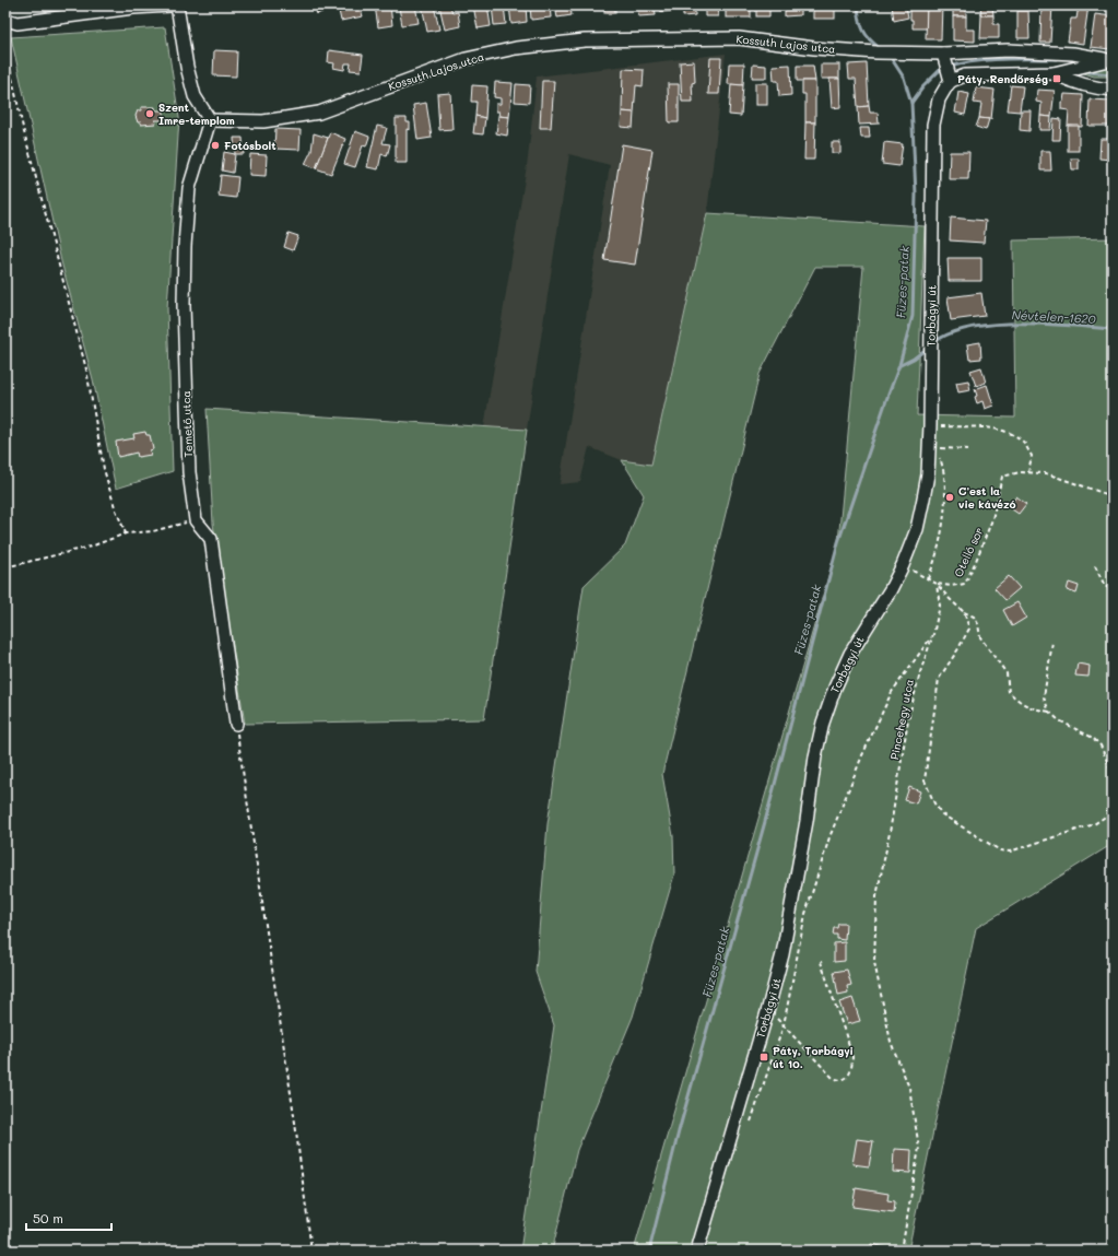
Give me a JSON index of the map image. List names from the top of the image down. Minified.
{"streets":{"street":["Kossuth Lajos utca","Torbágyi út","Temető utca"],"path":["Otelló sor","Pincehegy utca"]},"crossings":[["Kossuth Lajos utca","Torbágyi út"],["Kossuth Lajos utca","Temető utca"],["Otelló sor","Pincehegy utca"]],"water":["Füzes-patak","Névtelen-1620"],"places":{"transit":["Páty, Rendőrség","Páty, Torbágyi út 10."],"other":["Szent Imre-templom","Fotósbolt","C'est la vie kávézó"]},"scale_bar":"50 m"}
